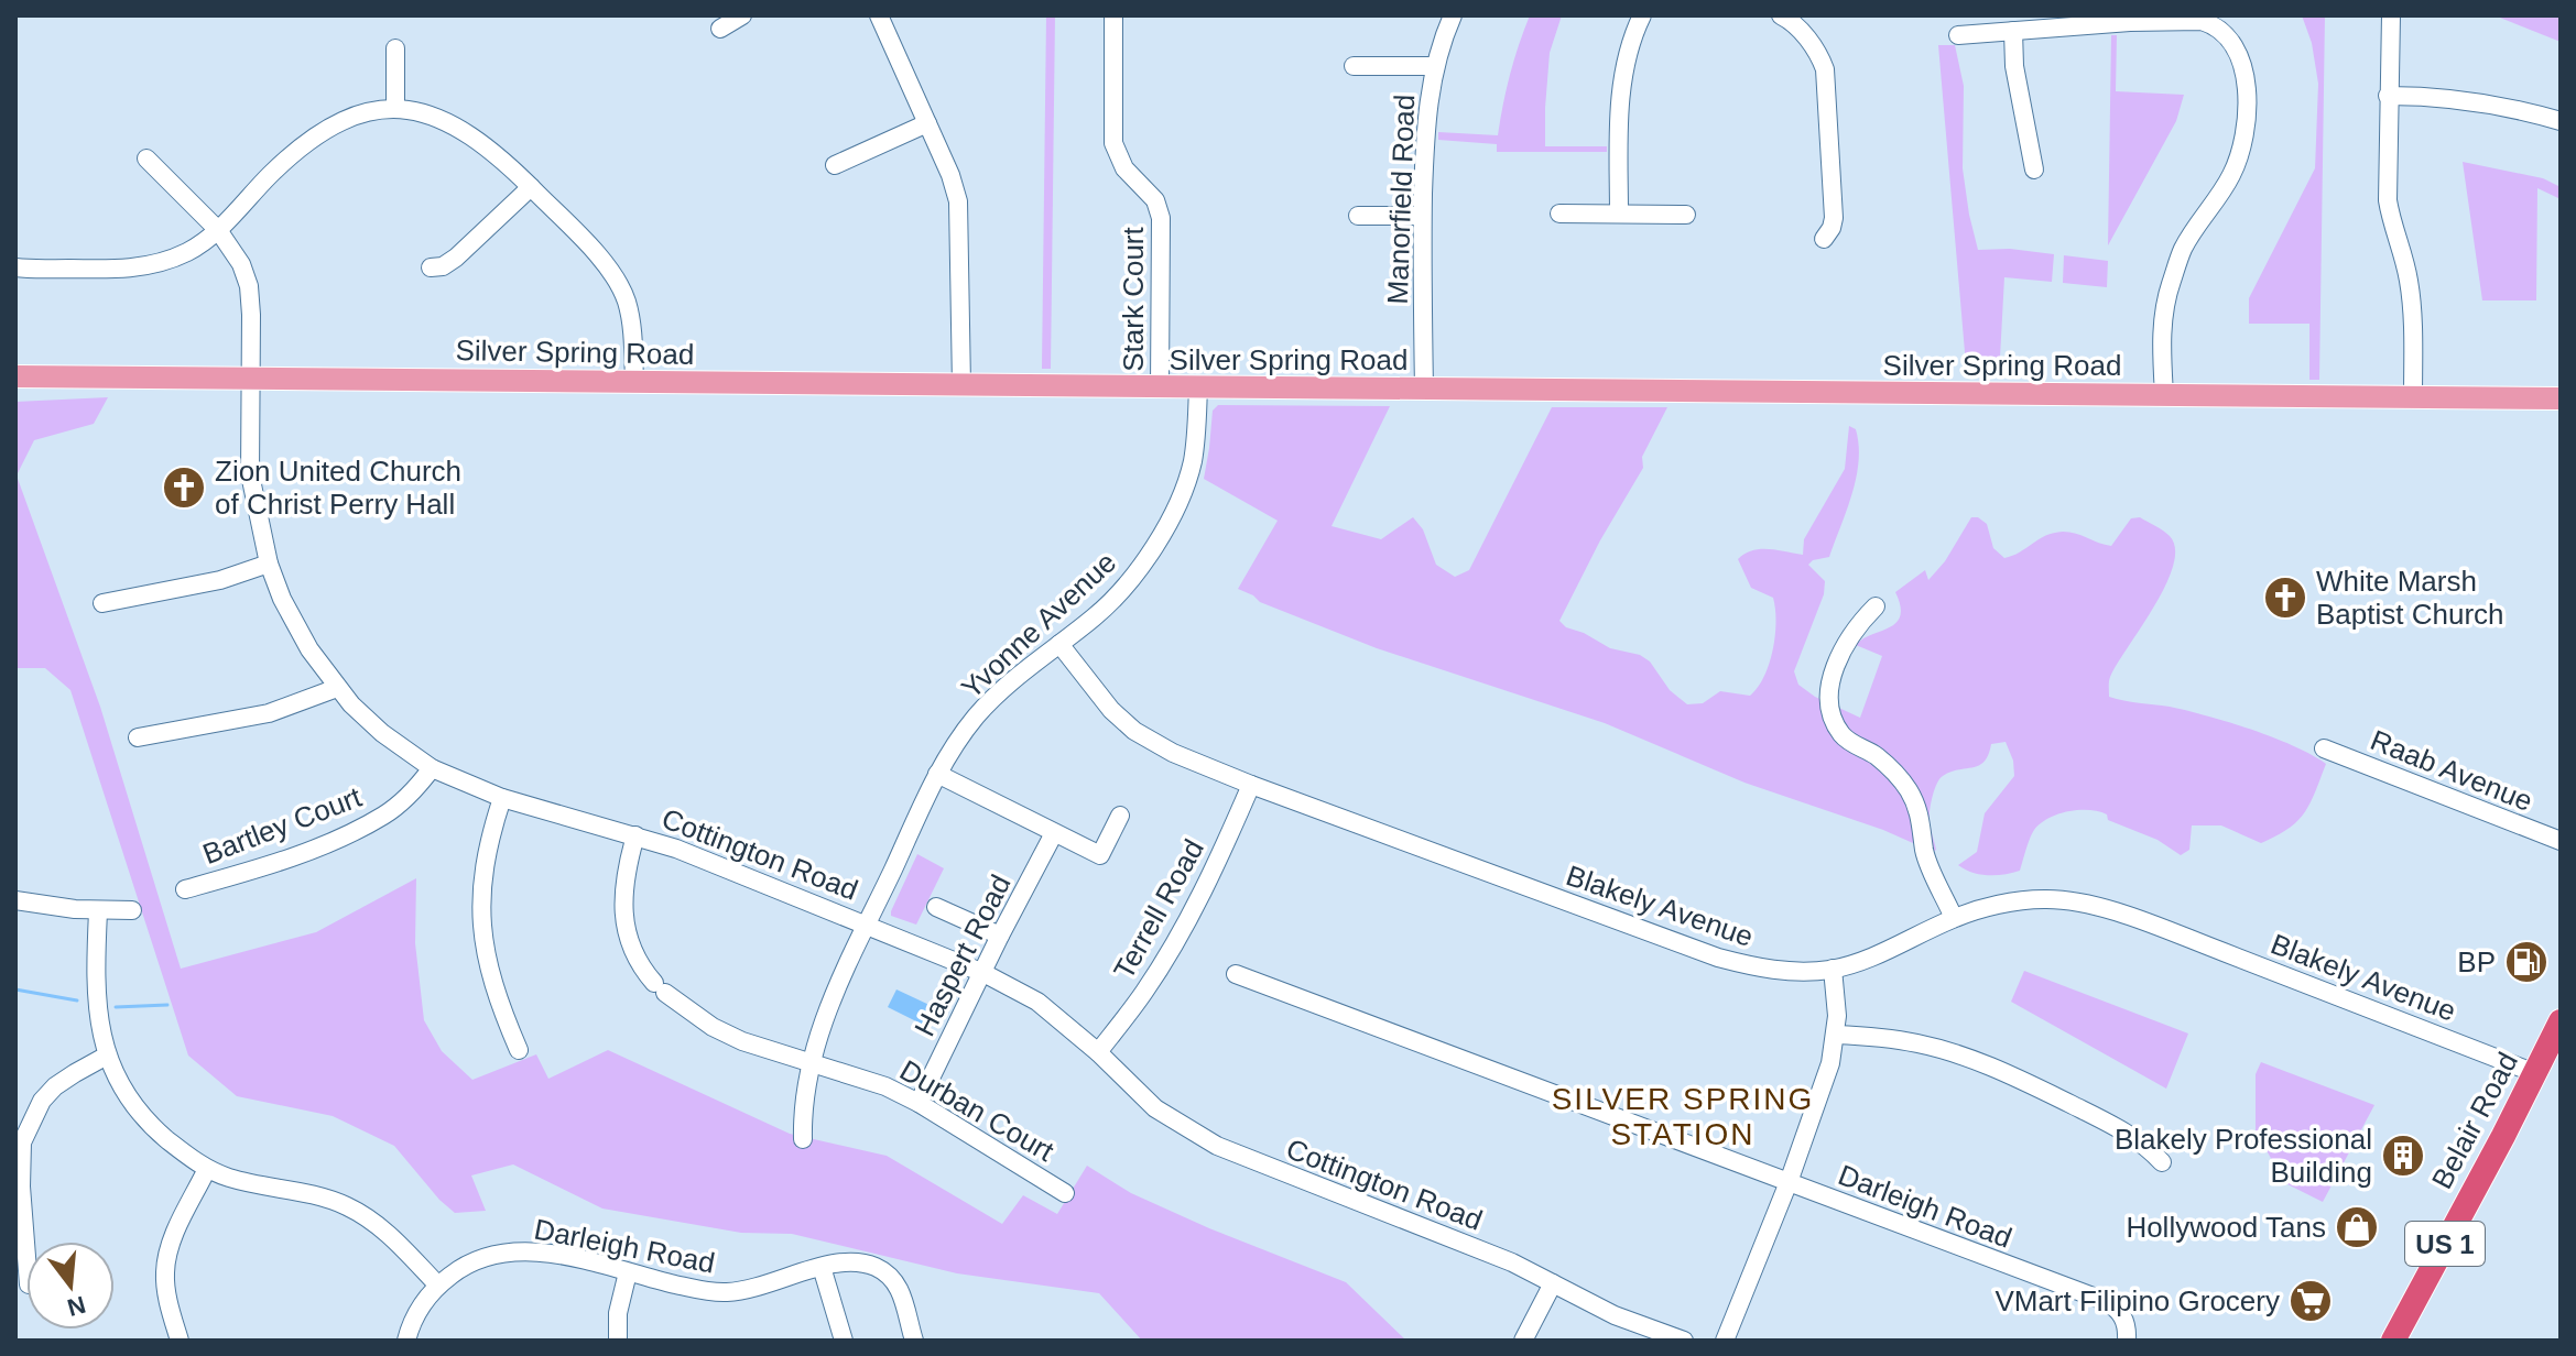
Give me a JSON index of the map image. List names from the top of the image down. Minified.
{"streets":{"highway":["Belair Road","US 1"],"main road":["Silver Spring Road"],"street":["Manorfield Road","Stark Court","Yvonne Avenue","Raab Avenue","Bartley Court","Cottington Road","Blakely Avenue","Terrell Road","Haspert Road","Durban Court","Darleigh Road"]},"crossings":[["Manorfield Road","Silver Spring Road"],["Stark Court","Silver Spring Road"],["Silver Spring Road","Yvonne Avenue"],["Silver Spring Road","Cottington Road"],["Yvonne Avenue","Cottington Road"],["Yvonne Avenue","Blakely Avenue"],["Yvonne Avenue","Durban Court"],["Bartley Court","Cottington Road"],["Cottington Road","Terrell Road"],["Cottington Road","Haspert Road"],["Cottington Road","Durban Court"],["Blakely Avenue","Terrell Road"],["Blakely Avenue","Belair Road"],["Haspert Road","Durban Court"]],"districts":["SILVER SPRING STATION"],"places":{"church":["Zion United Church of Christ Perry Hall","White Marsh Baptist Church"],"fuel station":["BP"],"building":["Blakely Professional Building"],"shop":["Hollywood Tans"],"supermarket":["VMart Filipino Grocery"]},"north":"bottom"}
